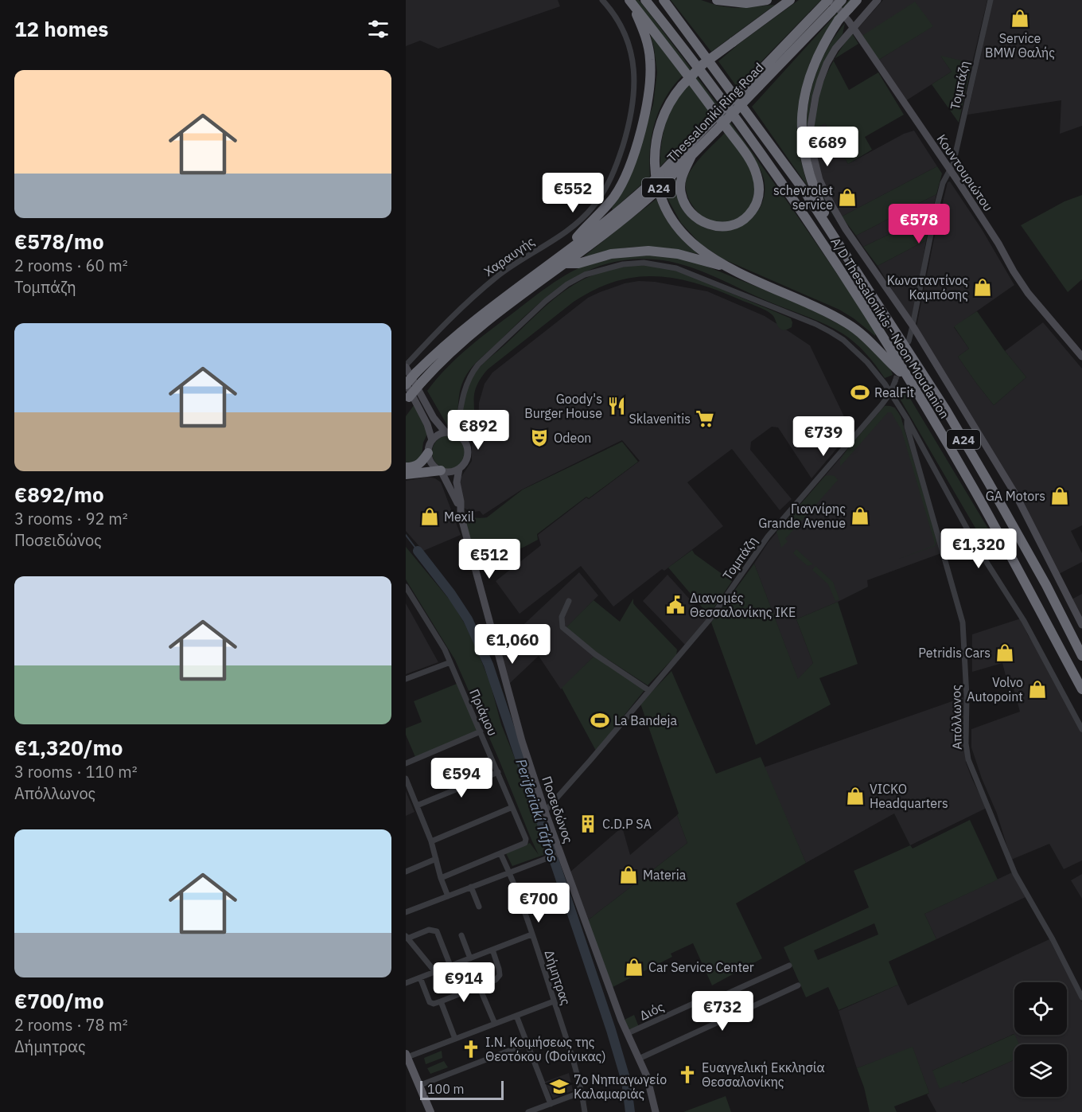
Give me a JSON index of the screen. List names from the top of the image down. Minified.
{"streets":{"highway":["Thessaloniki Ring Road","Α24","A/D Thessalonikis - Neon Moudanion"],"street":["Τομπάζη","Κουντουριώτου","Χαραυγής","Πριάμου","Απόλλωνος","Ποσειδώνος","Δήμητρας","Διός"]},"crossings":[["Τομπάζη","Κουντουριώτου"],["Τομπάζη","Ποσειδώνος"],["Thessaloniki Ring Road","Κουντουριώτου"],["Α24","A/D Thessalonikis - Neon Moudanion"],["Πριάμου","Δήμητρας"],["Ποσειδώνος","Διός"]],"water":["Periferiakí Táfros"],"places":{"shop":["Service BMW Θαλής","schevrolet service","Κωνσταντίνος Καμπόσης","GA Motors","Γιαννίρης Grande Avenue","Mexil","Petridis Cars","Volvo Autopoint","VICKO Headquarters","Materia","Car Service Center"],"sports":["RealFit","La Bandeja"],"restaurant":["Goody's Burger House"],"supermarket":["Sklavenitis"],"theatre":["Odeon"],"public building":["Διανομές Θεσσαλονίκης ΙΚΕ"],"building":["C.D.P SA"],"church":["Ι.Ν. Κοιμήσεως της Θεοτόκου (Φοίνικας)","Ευαγγελική Εκκλησία Θεσσαλονίκης"],"school or university":["7ο Νηπιαγωγείο Καλαμαριάς"]},"scale_bar":"100 m","page":{"heading":"12 homes","list":[{"name":"€578/mo","note":"2 rooms · 60 m² · Τομπάζη"},{"name":"€892/mo","note":"3 rooms · 92 m² · Ποσειδώνος"},{"name":"€1,320/mo","note":"3 rooms · 110 m² · Απόλλωνος"},{"name":"€700/mo","note":"2 rooms · 78 m² · Δήμητρας"}],"price":["€689","€552","€578","€892","€739","€1,320","€512","€1,060","€594","€700","€914","€732"],"scale":"100 m"}}
